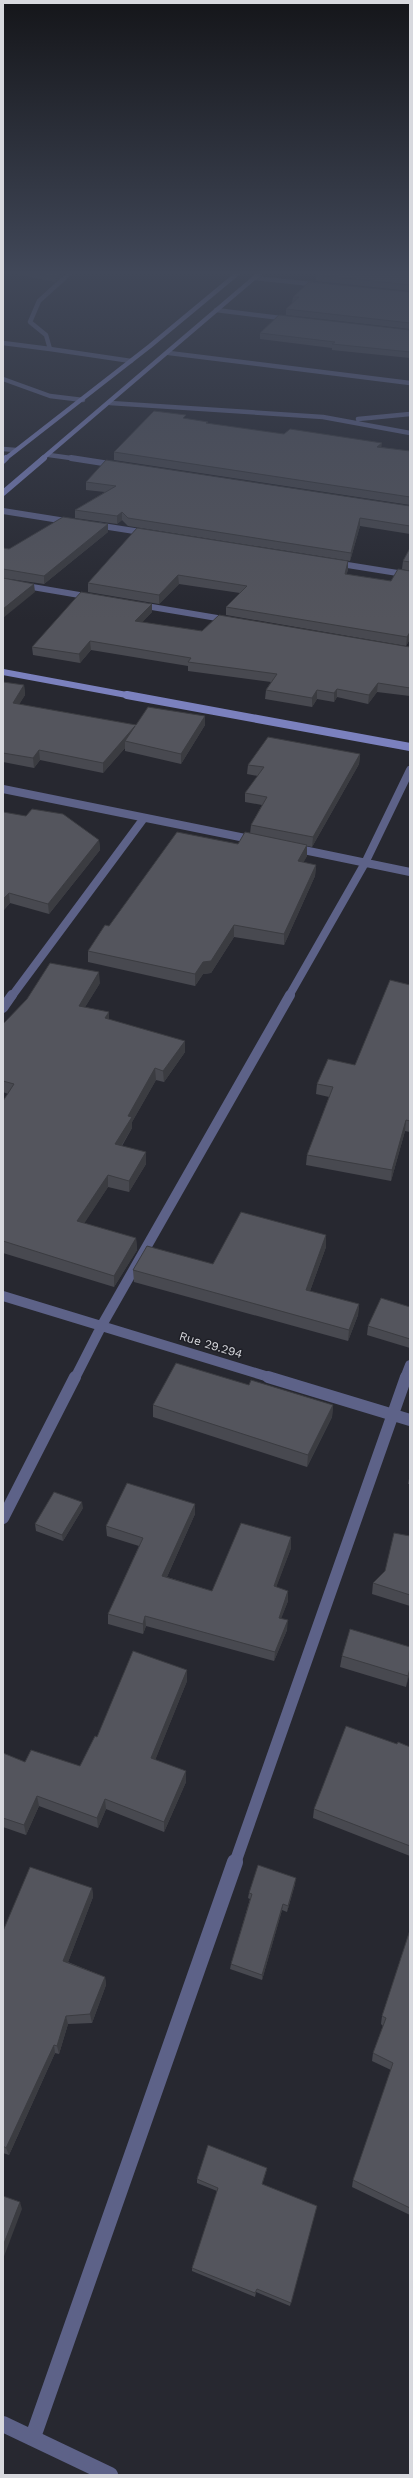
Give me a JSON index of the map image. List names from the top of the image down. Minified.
{"streets":{"street":["Rue 29.294"]}}
